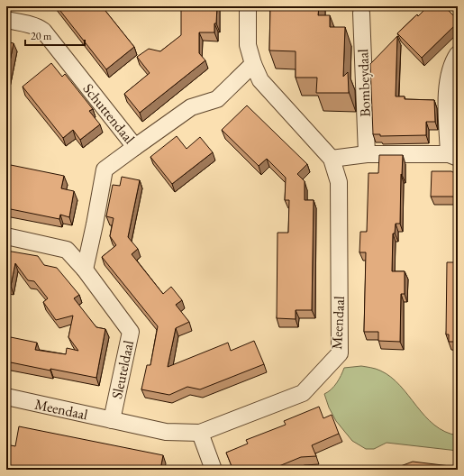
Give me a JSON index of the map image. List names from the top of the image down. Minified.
{"streets":{"street":["Bombeydaal","Schuttendaal","Meendaal","Sleuteldaal"]},"crossings":[["Schuttendaal","Meendaal"],["Meendaal","Sleuteldaal"]],"scale_bar":"20 m"}
